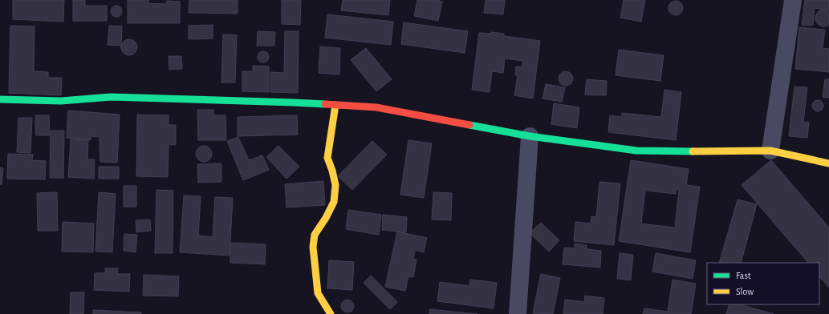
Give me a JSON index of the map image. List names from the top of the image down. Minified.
{"legend":["Fast","Slow"]}
